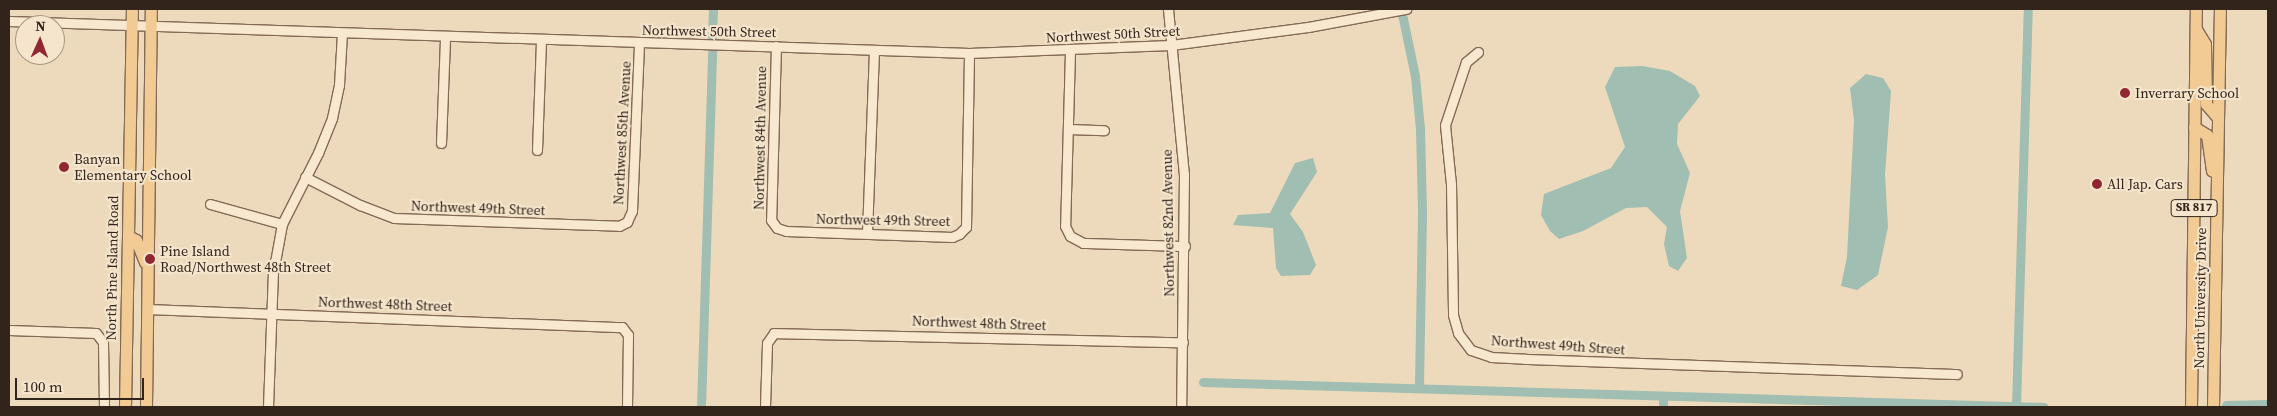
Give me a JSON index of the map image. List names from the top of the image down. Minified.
{"streets":{"main road":["SR 817","North Pine Island Road","North University Drive"],"street":["Northwest 50th Street","Northwest 85th Avenue","Northwest 84th Avenue","Northwest 49th Street","Northwest 82nd Avenue","Northwest 48th Street"]},"crossings":[["Northwest 50th Street","Northwest 85th Avenue"],["Northwest 50th Street","Northwest 84th Avenue"],["Northwest 50th Street","Northwest 49th Street"],["Northwest 50th Street","Northwest 82nd Avenue"],["Northwest 50th Street","North Pine Island Road"],["Northwest 85th Avenue","Northwest 49th Street"],["Northwest 84th Avenue","Northwest 49th Street"],["Northwest 82nd Avenue","Northwest 48th Street"]],"places":["Inverrary School","Banyan Elementary School","All Jap. Cars","Pine Island Road/Northwest 48th Street"],"scale_bar":"100 m","north":"top"}
